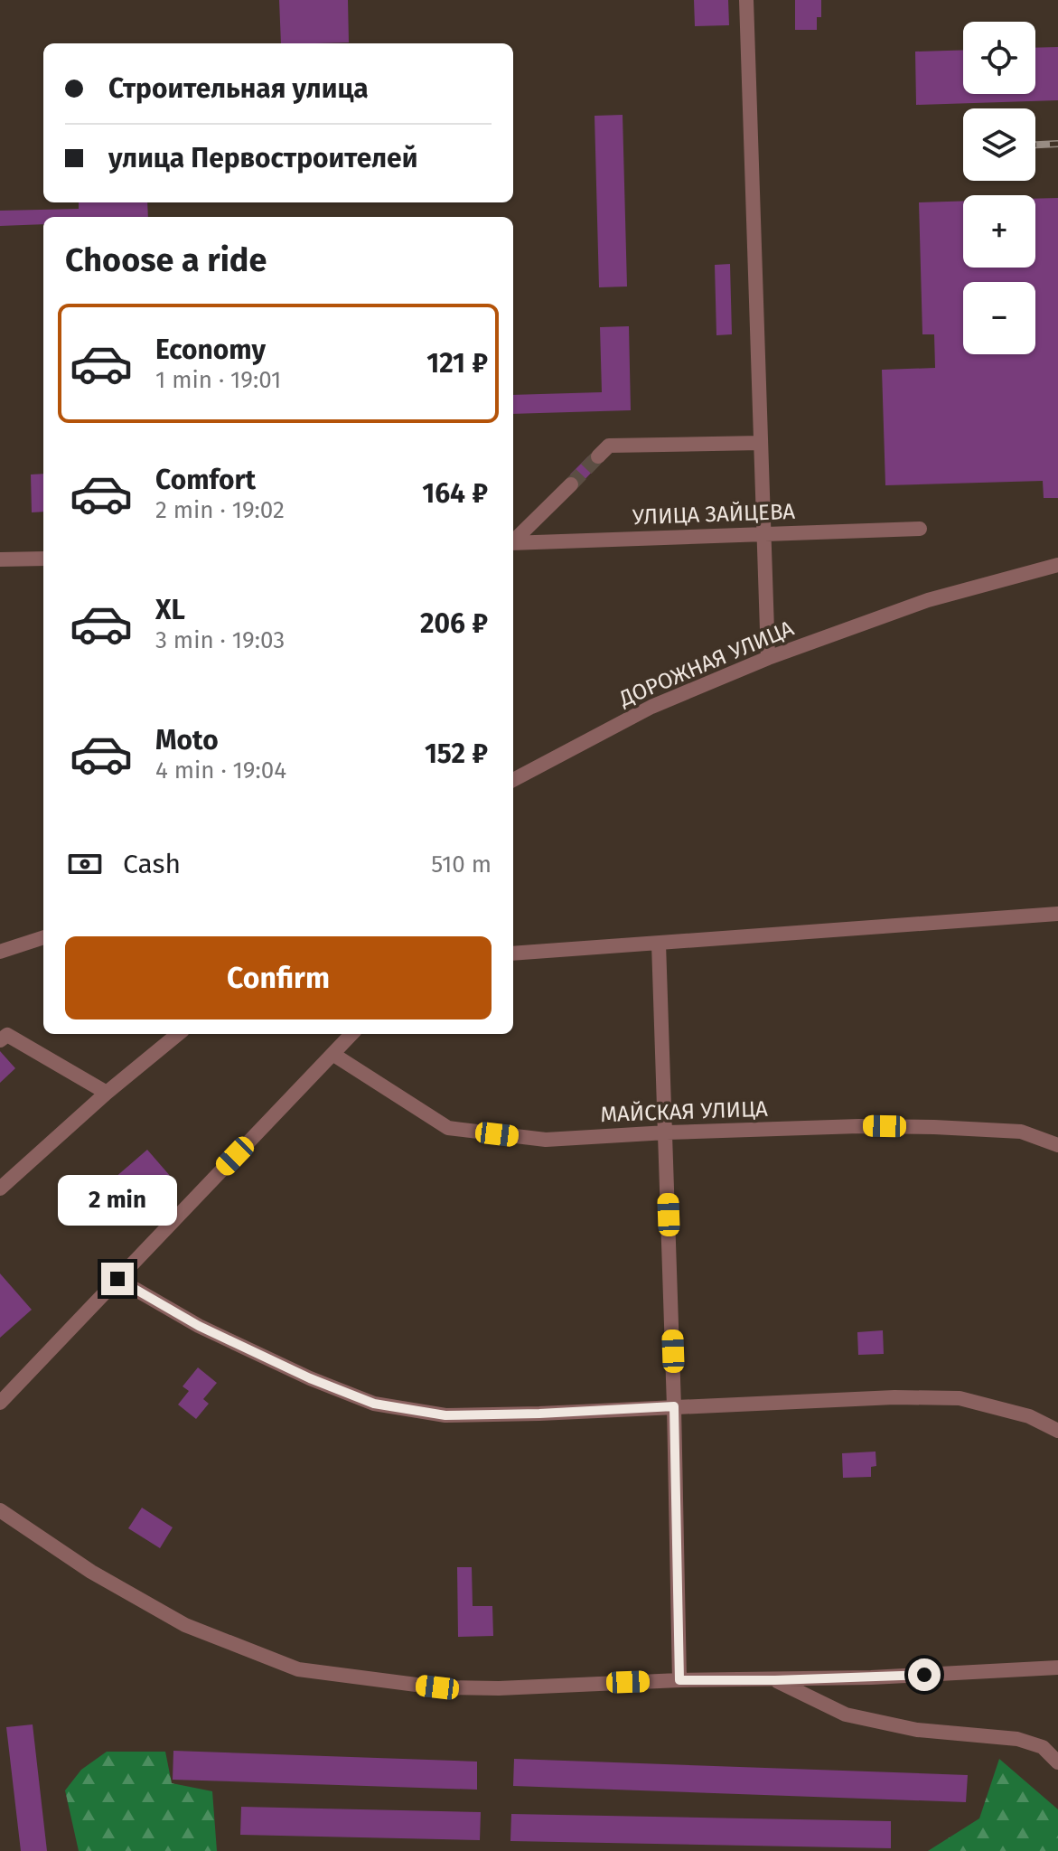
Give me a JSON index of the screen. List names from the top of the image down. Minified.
{"streets":{"street":["УЛИЦА ЗАЙЦЕВА","ДОРОЖНАЯ УЛИЦА","МАЙСКАЯ УЛИЦА"]},"page":{"map_buttons":["+","−"],"banner":["Строительная улица","улица Первостроителей"],"heading":"Choose a ride","list":[{"name":"Economy","note":"1 min · 19:01","value":"121 ₽"},{"name":"Comfort","note":"2 min · 19:02","value":"164 ₽"},{"name":"XL","note":"3 min · 19:03","value":"206 ₽"},{"name":"Moto","note":"4 min · 19:04","value":"152 ₽"}],"pay":["Cash","510 m"],"buttons":"Confirm","bubble":"2 min"}}
